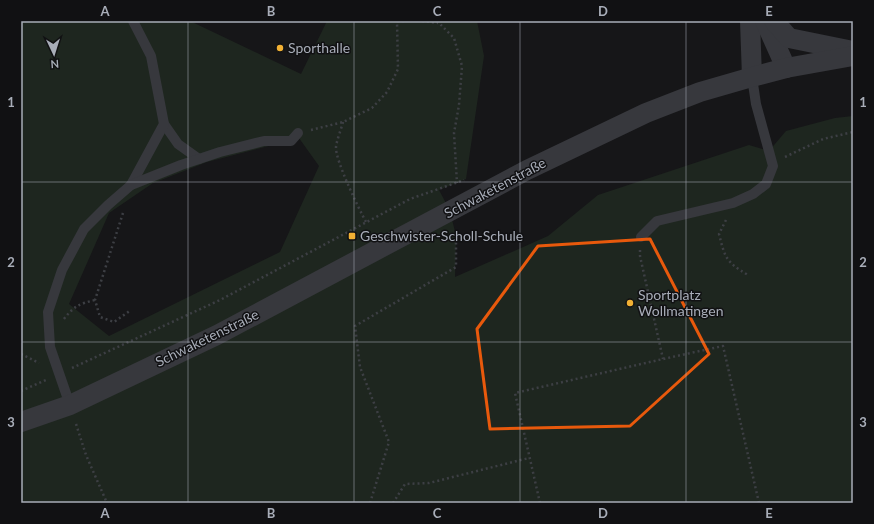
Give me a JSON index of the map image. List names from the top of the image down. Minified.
{"streets":{"street":["Schwaketenstraße"]},"places":{"other":["Sporthalle","Sportplatz Wollmatingen"],"transit":["Geschwister-Scholl-Schule"]},"north":"bottom","grid":{"columns":["A","B","C","D","E"],"rows":["1","2","3"]}}
